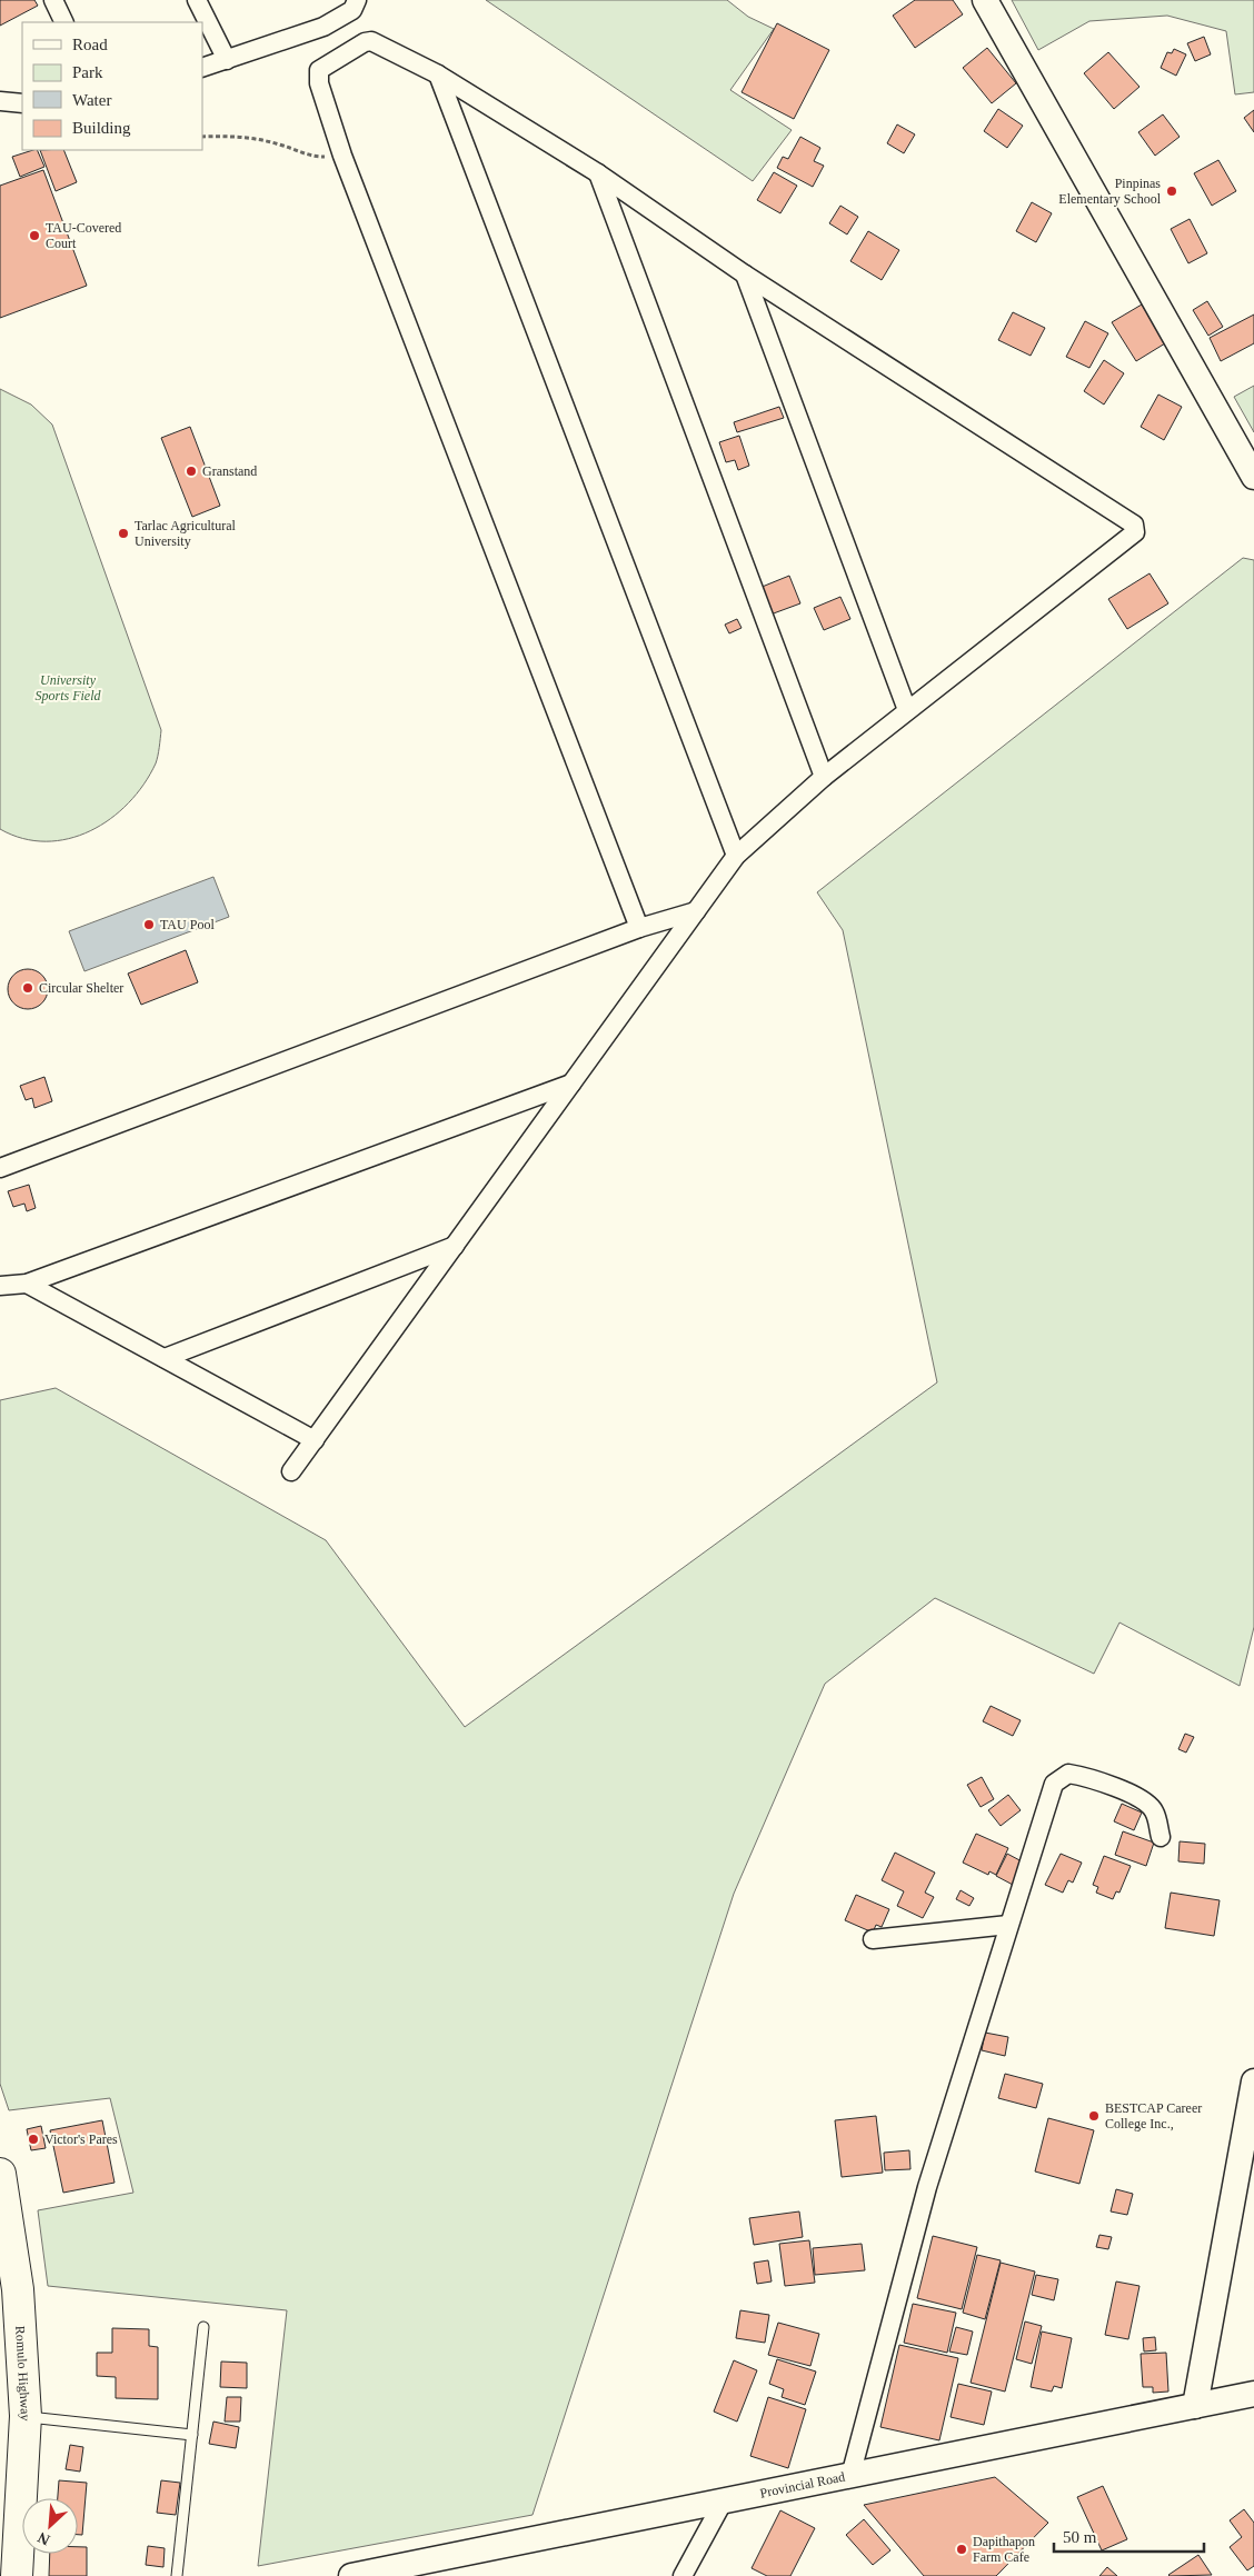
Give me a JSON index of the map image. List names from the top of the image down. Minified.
{"streets":{"highway":["Romulo Highway"],"main road":["Provincial Road"]},"parks":["University Sports Field"],"places":["Pinpinas Elementary School","TAU-Covered Court","Granstand","Tarlac Agricultural University","TAU Pool","Circular Shelter","BESTCAP Career College Inc.,","Victor's Pares","Dapithapon Farm Cafe"],"legend":["Road","Park","Water","Building"],"scale_bar":"50 m","north":"bottom left"}
